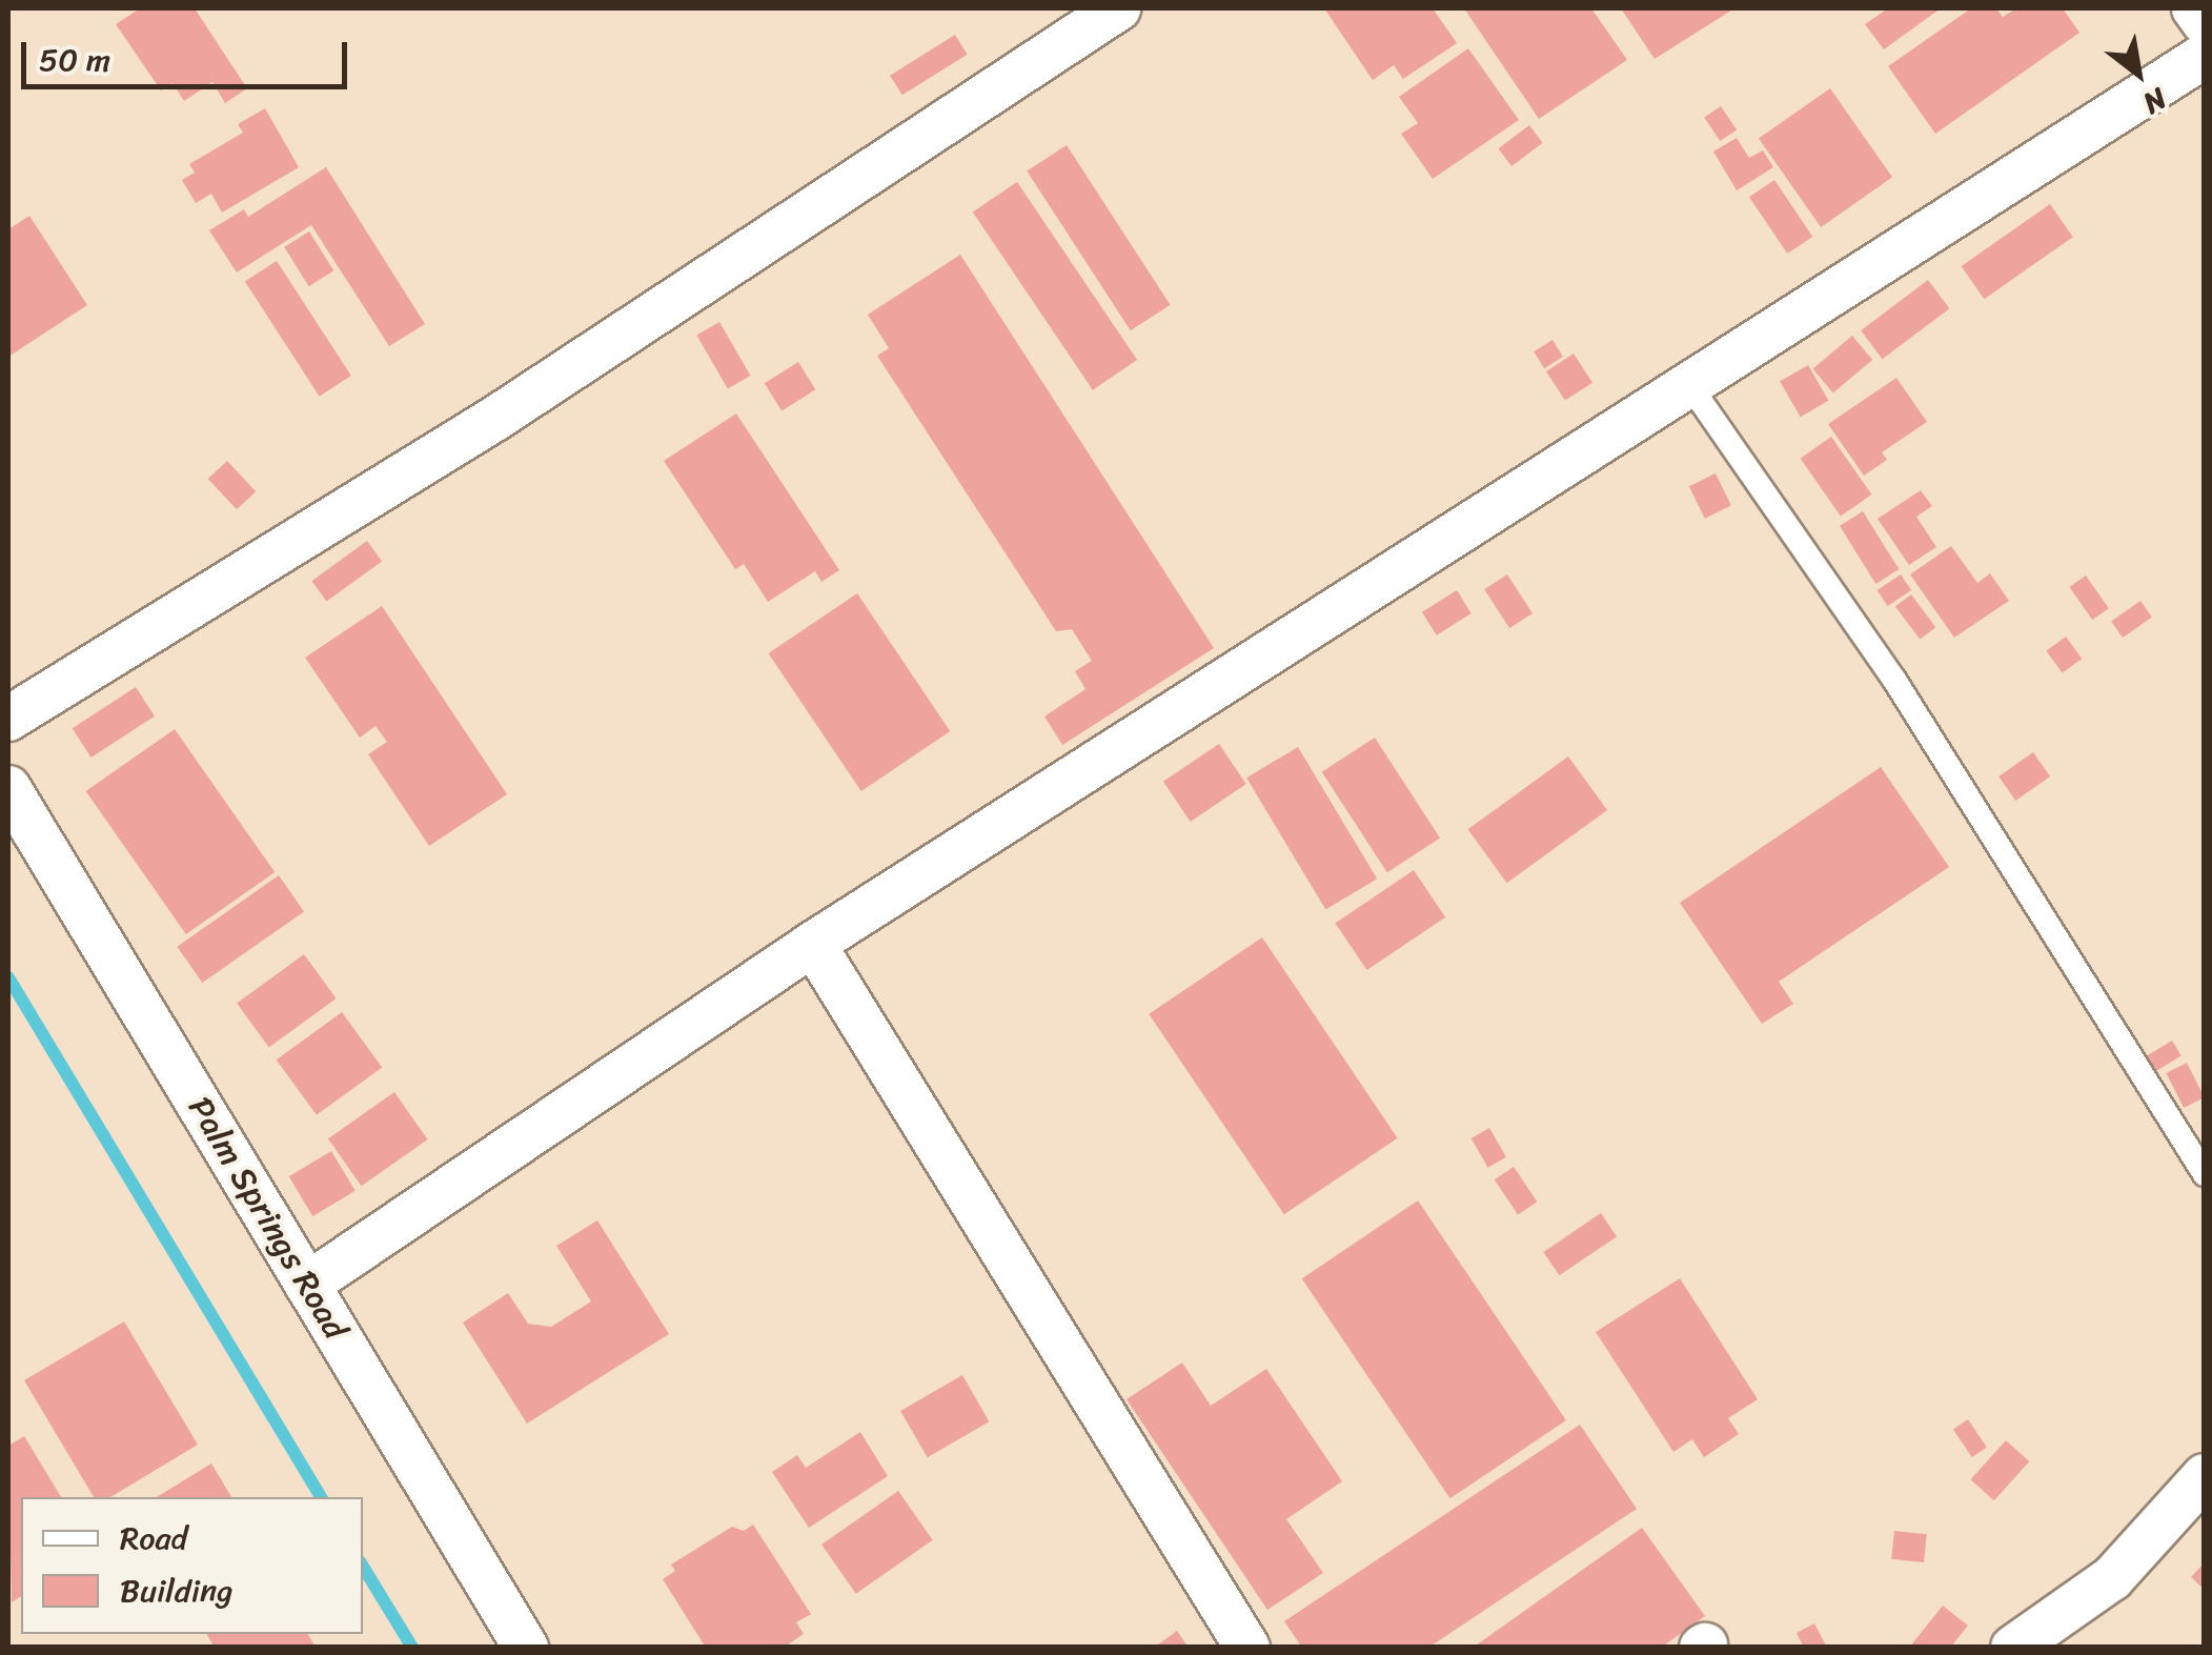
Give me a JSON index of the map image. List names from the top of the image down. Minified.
{"streets":{"street":["Palm Springs Road"]},"legend":["Road","Building"],"scale_bar":"50 m","north":"bottom right"}
